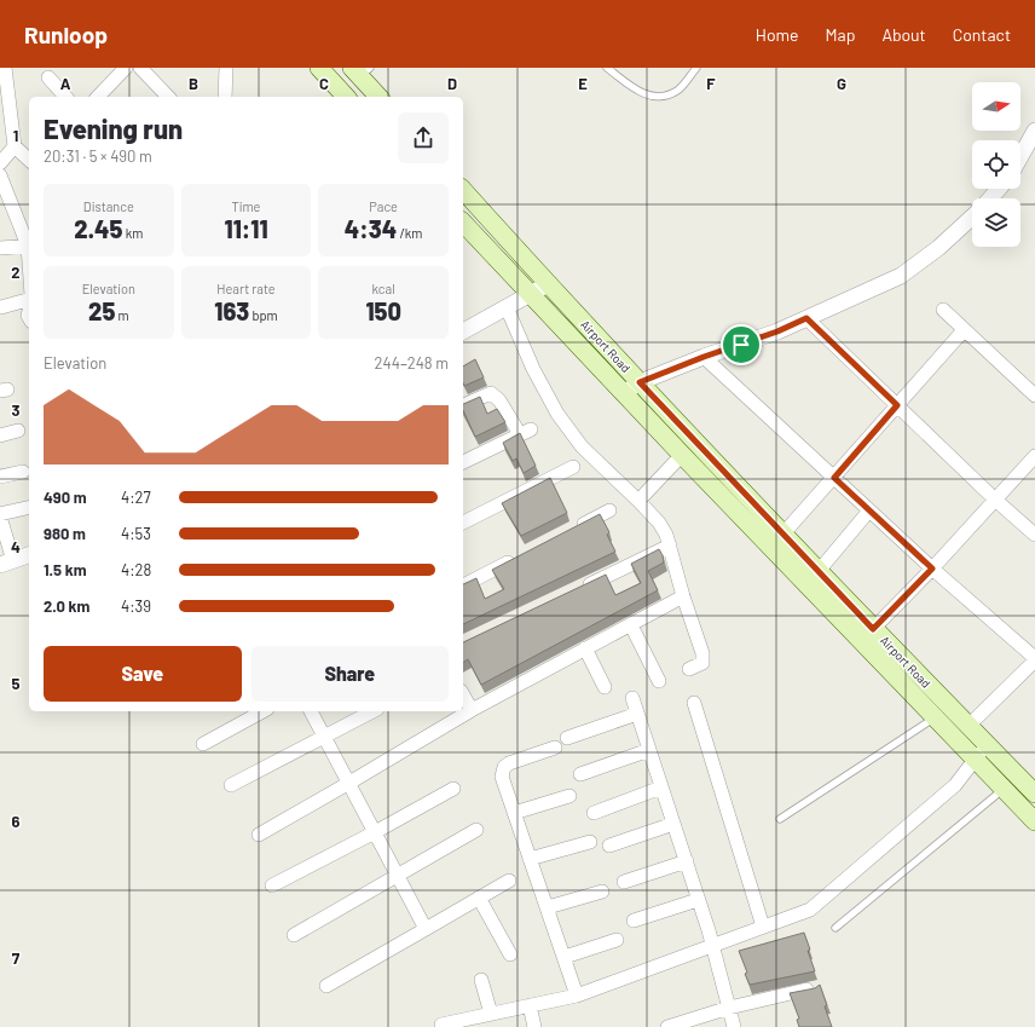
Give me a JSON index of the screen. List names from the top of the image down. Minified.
{"streets":{"main road":["Airport Road"]},"north":"right","page":{"header":"Runloop","nav":["Home","Map","About","Contact"],"heading":["Evening run","20:31 · 5 × 490 m"],"stats":[["Distance","2.45 km"],["Time","11:11"],["Pace","4:34 /km"],["Elevation","25 m"],["Heart rate","163 bpm"],["kcal","150"]],"chart":["Elevation","244–248 m"],"list":[{"name":"490 m","note":"4:27"},{"name":"980 m","note":"4:53"},{"name":"1.5 km","note":"4:28"},{"name":"2.0 km","note":"4:39"}],"buttons":["Save","Share"]},"grid":{"columns":["A","B","C","D","E","F","G"],"rows":["1","2","3","4","5","6","7"]}}
